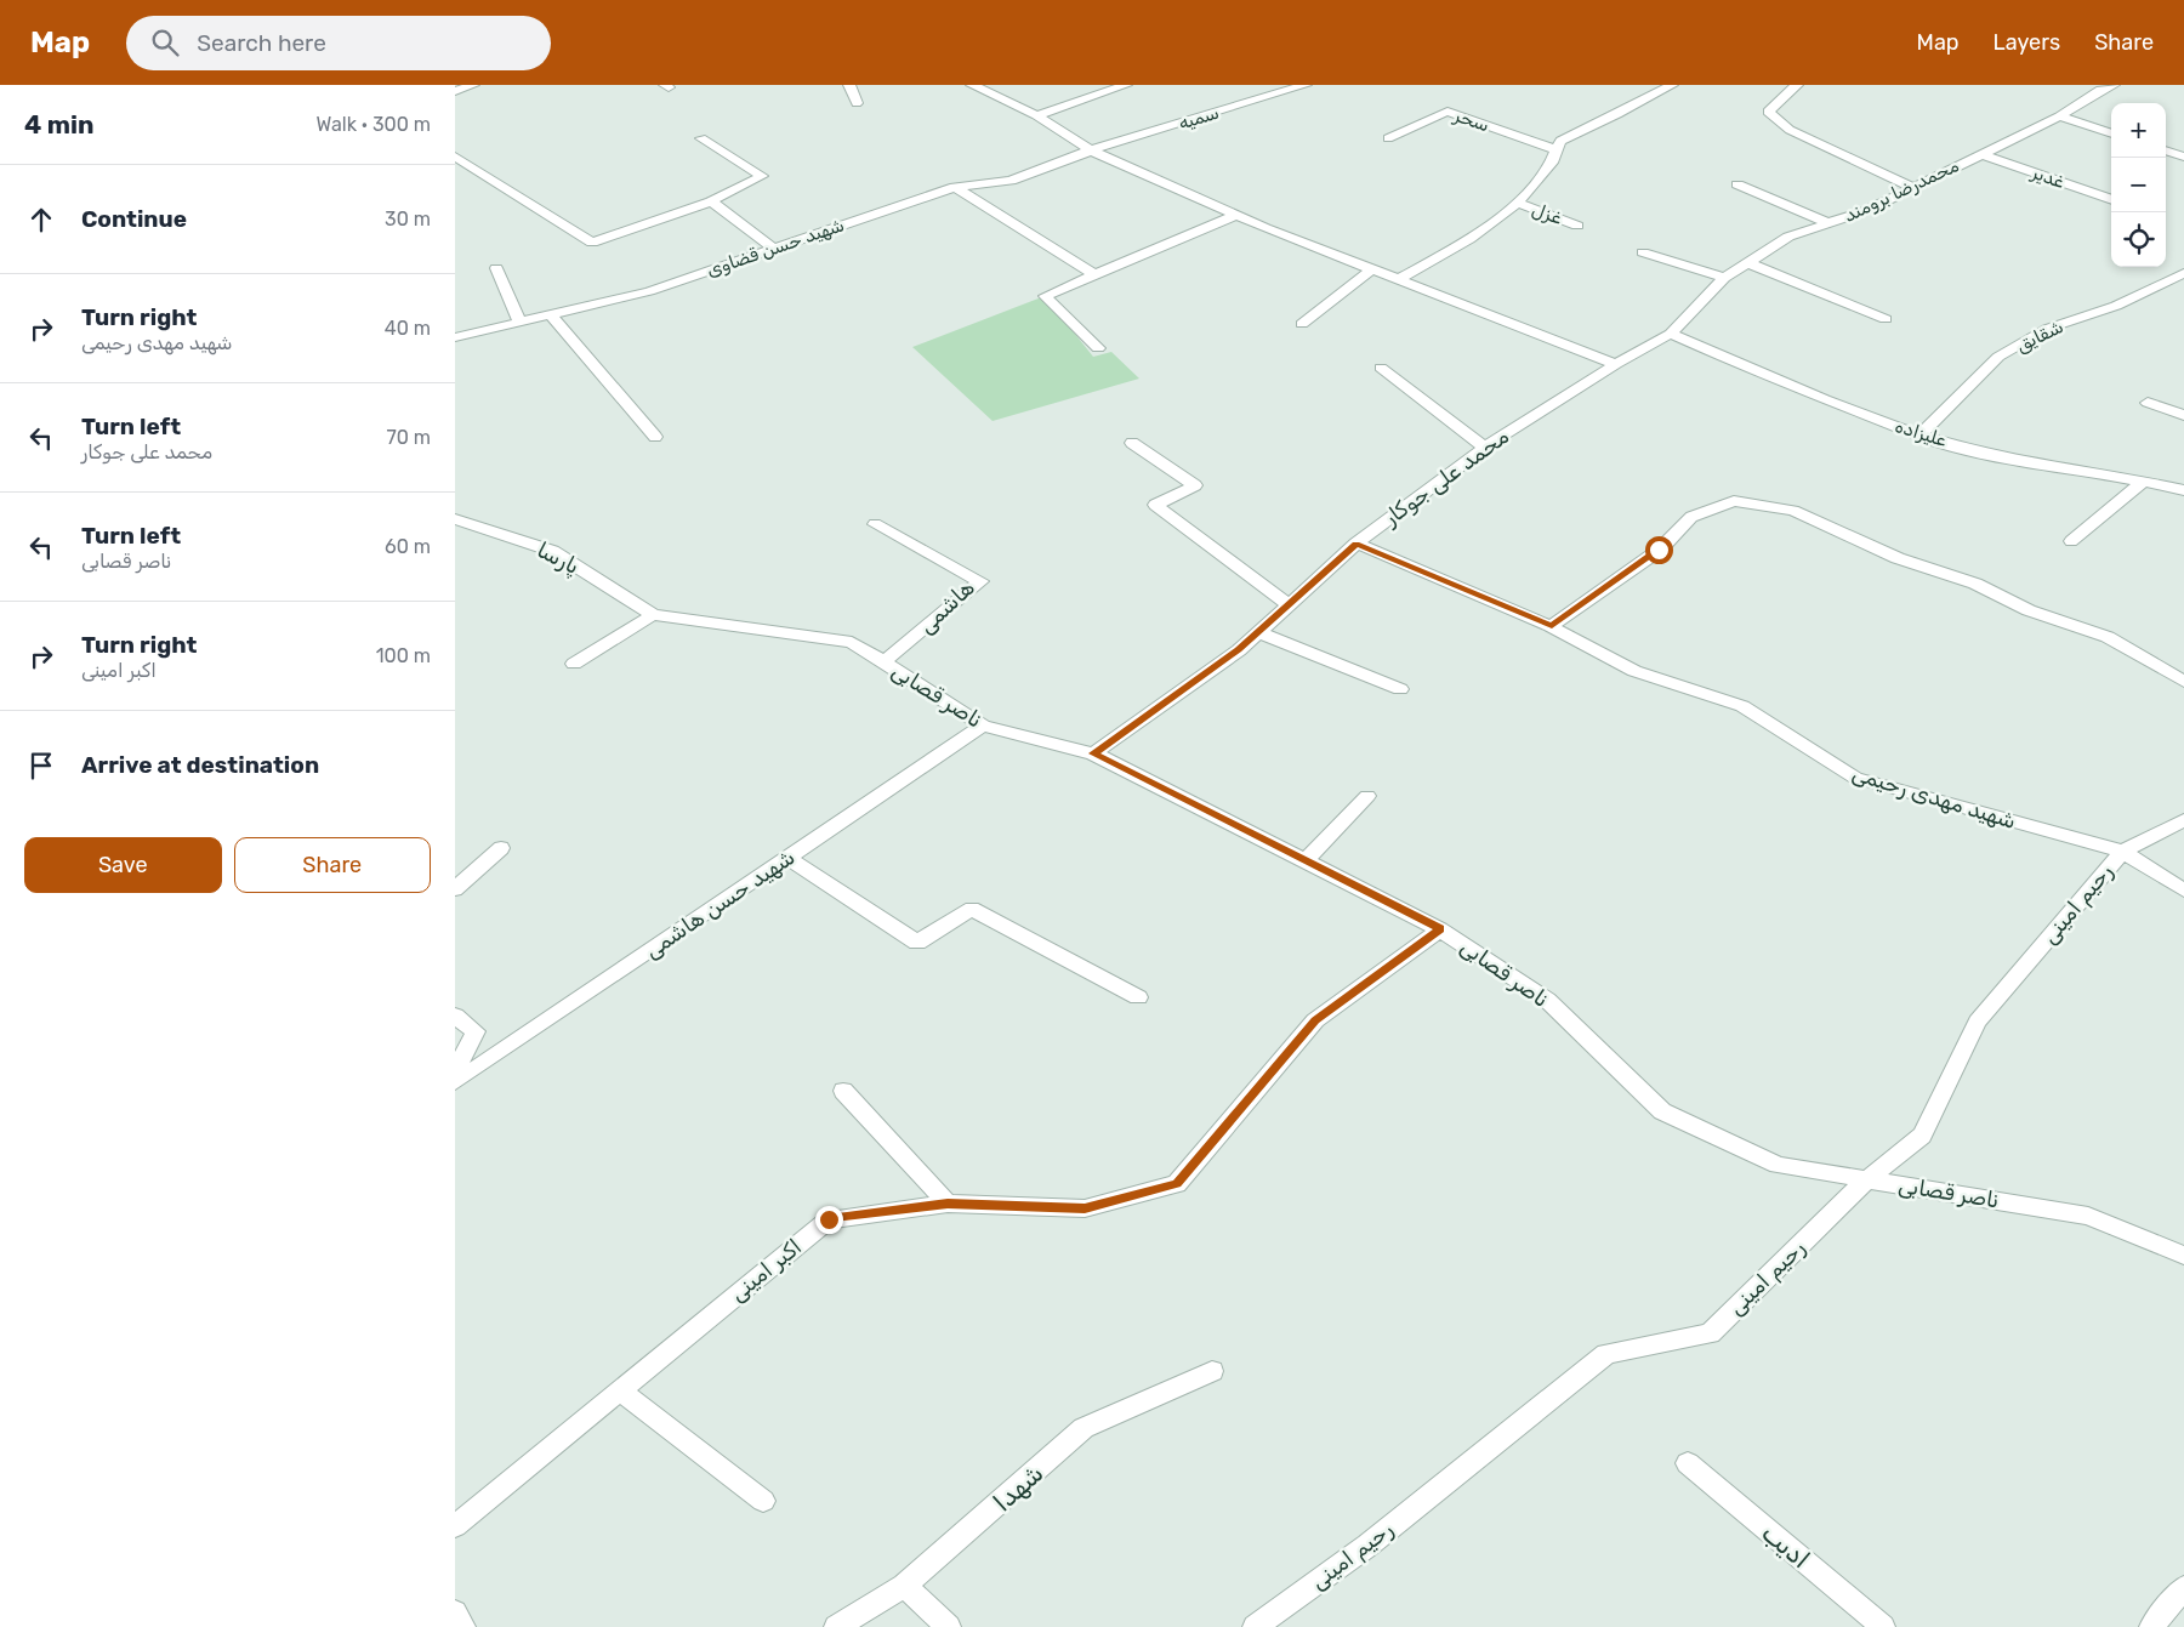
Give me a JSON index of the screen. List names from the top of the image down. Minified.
{"streets":{"street":["سمیه","سحر","غدیر","محمدرضا برومند","غزل","شهید حسن قضاوی","شقایق","علیزاده","محمد علی جوکار","پارسا","هاشمی","ناصر قصابی","شهید مهدی رحیمی","شهید حسن هاشمی","رحیم امینی","اکبر امینی","شهدا","ادیب"]},"crossings":[["سمیه","شهید حسن قضاوی"],["غدیر","محمدرضا برومند"],["محمدرضا برومند","علیزاده"],["محمدرضا برومند","محمد علی جوکار"],["شقایق","علیزاده"],["علیزاده","محمد علی جوکار"],["محمد علی جوکار","ناصر قصابی"],["محمد علی جوکار","شهید مهدی رحیمی"],["پارسا","ناصر قصابی"],["هاشمی","ناصر قصابی"],["ناصر قصابی","شهید حسن هاشمی"],["ناصر قصابی","رحیم امینی"],["ناصر قصابی","اکبر امینی"],["شهید مهدی رحیمی","رحیم امینی"]],"page":{"header":"Map","search":"Search here","nav":["Map","Layers","Share"],"heading":["4 min","Walk · 300 m"],"map_buttons":["+","−"],"list":[["Continue","30 m"],["Turn right","شهید مهدی رحیمی","40 m"],["Turn left","محمد علی جوکار","70 m"],["Turn left","ناصر قصابی","60 m"],["Turn right","اکبر امینی","100 m"],"Arrive at destination"],"buttons":["Save","Share"]}}
